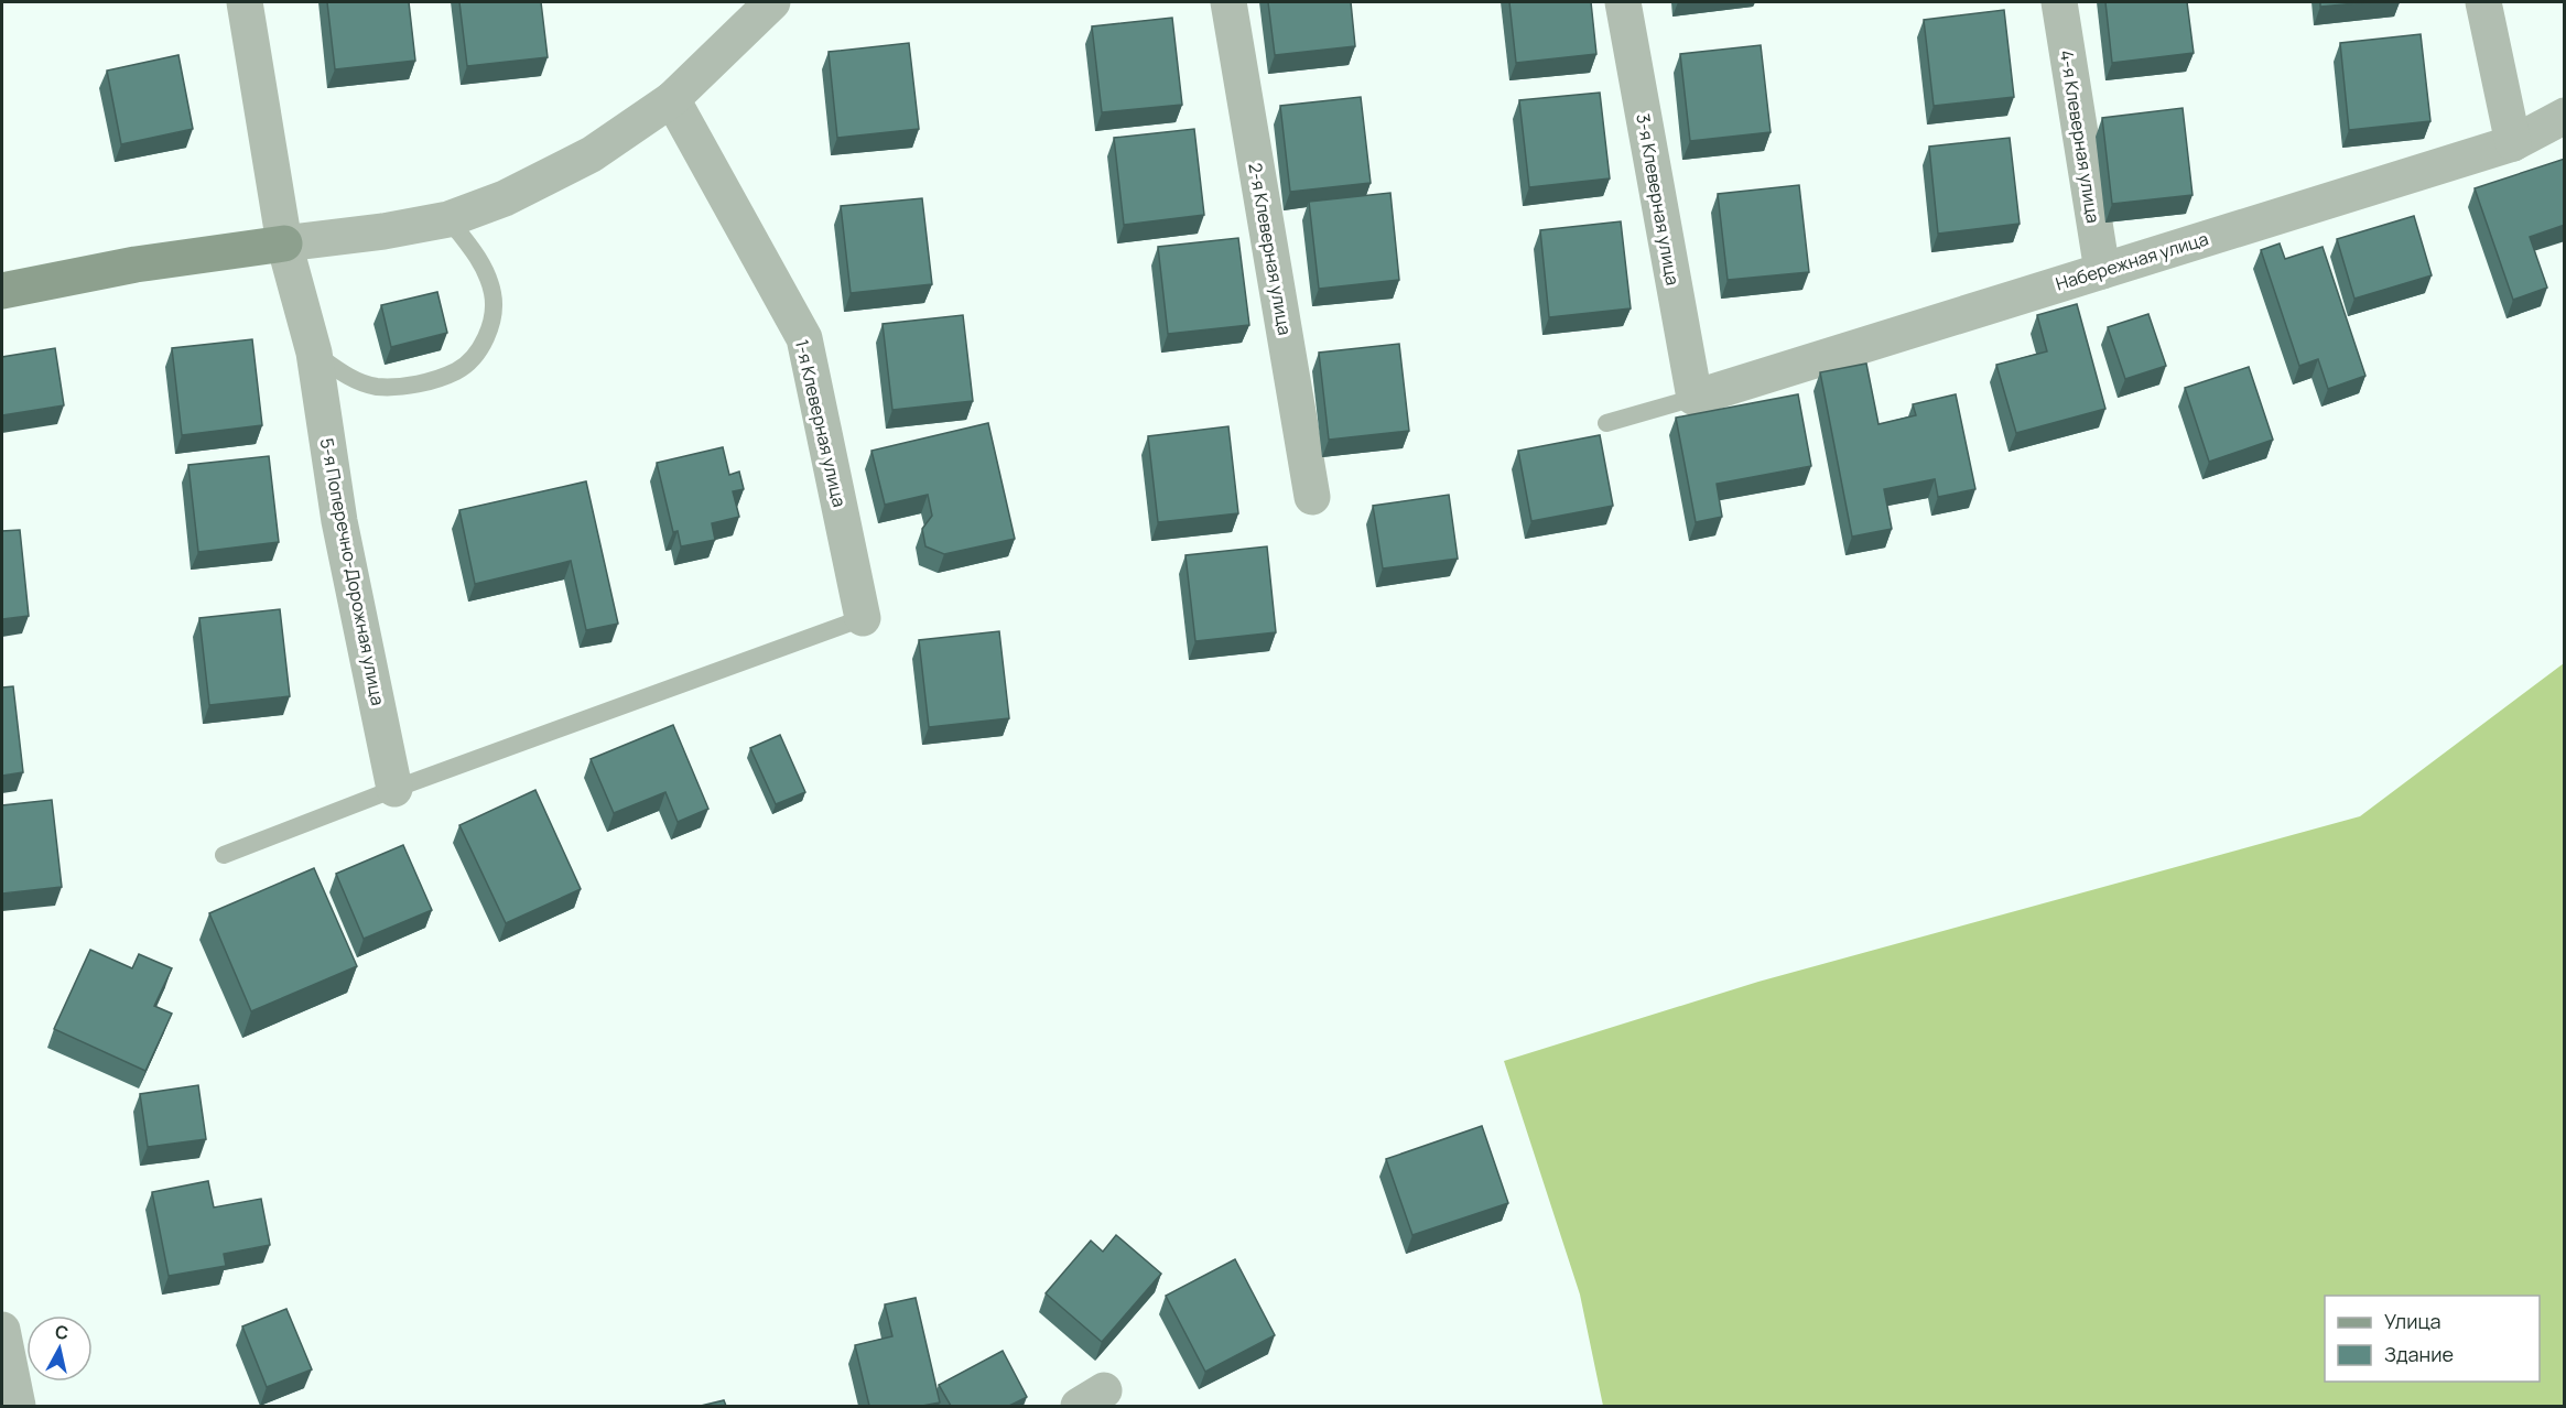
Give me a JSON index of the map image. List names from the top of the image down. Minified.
{"streets":{"street":["4-я Клеверная улица","3-я Клеверная улица","2-я Клеверная улица","Набережная улица","1-я Клеверная улица","5-я Поперечно-Дорожная улица"]},"crossings":[["4-я Клеверная улица","Набережная улица"],["3-я Клеверная улица","Набережная улица"]],"legend":["Улица","Здание"],"north":"top"}
